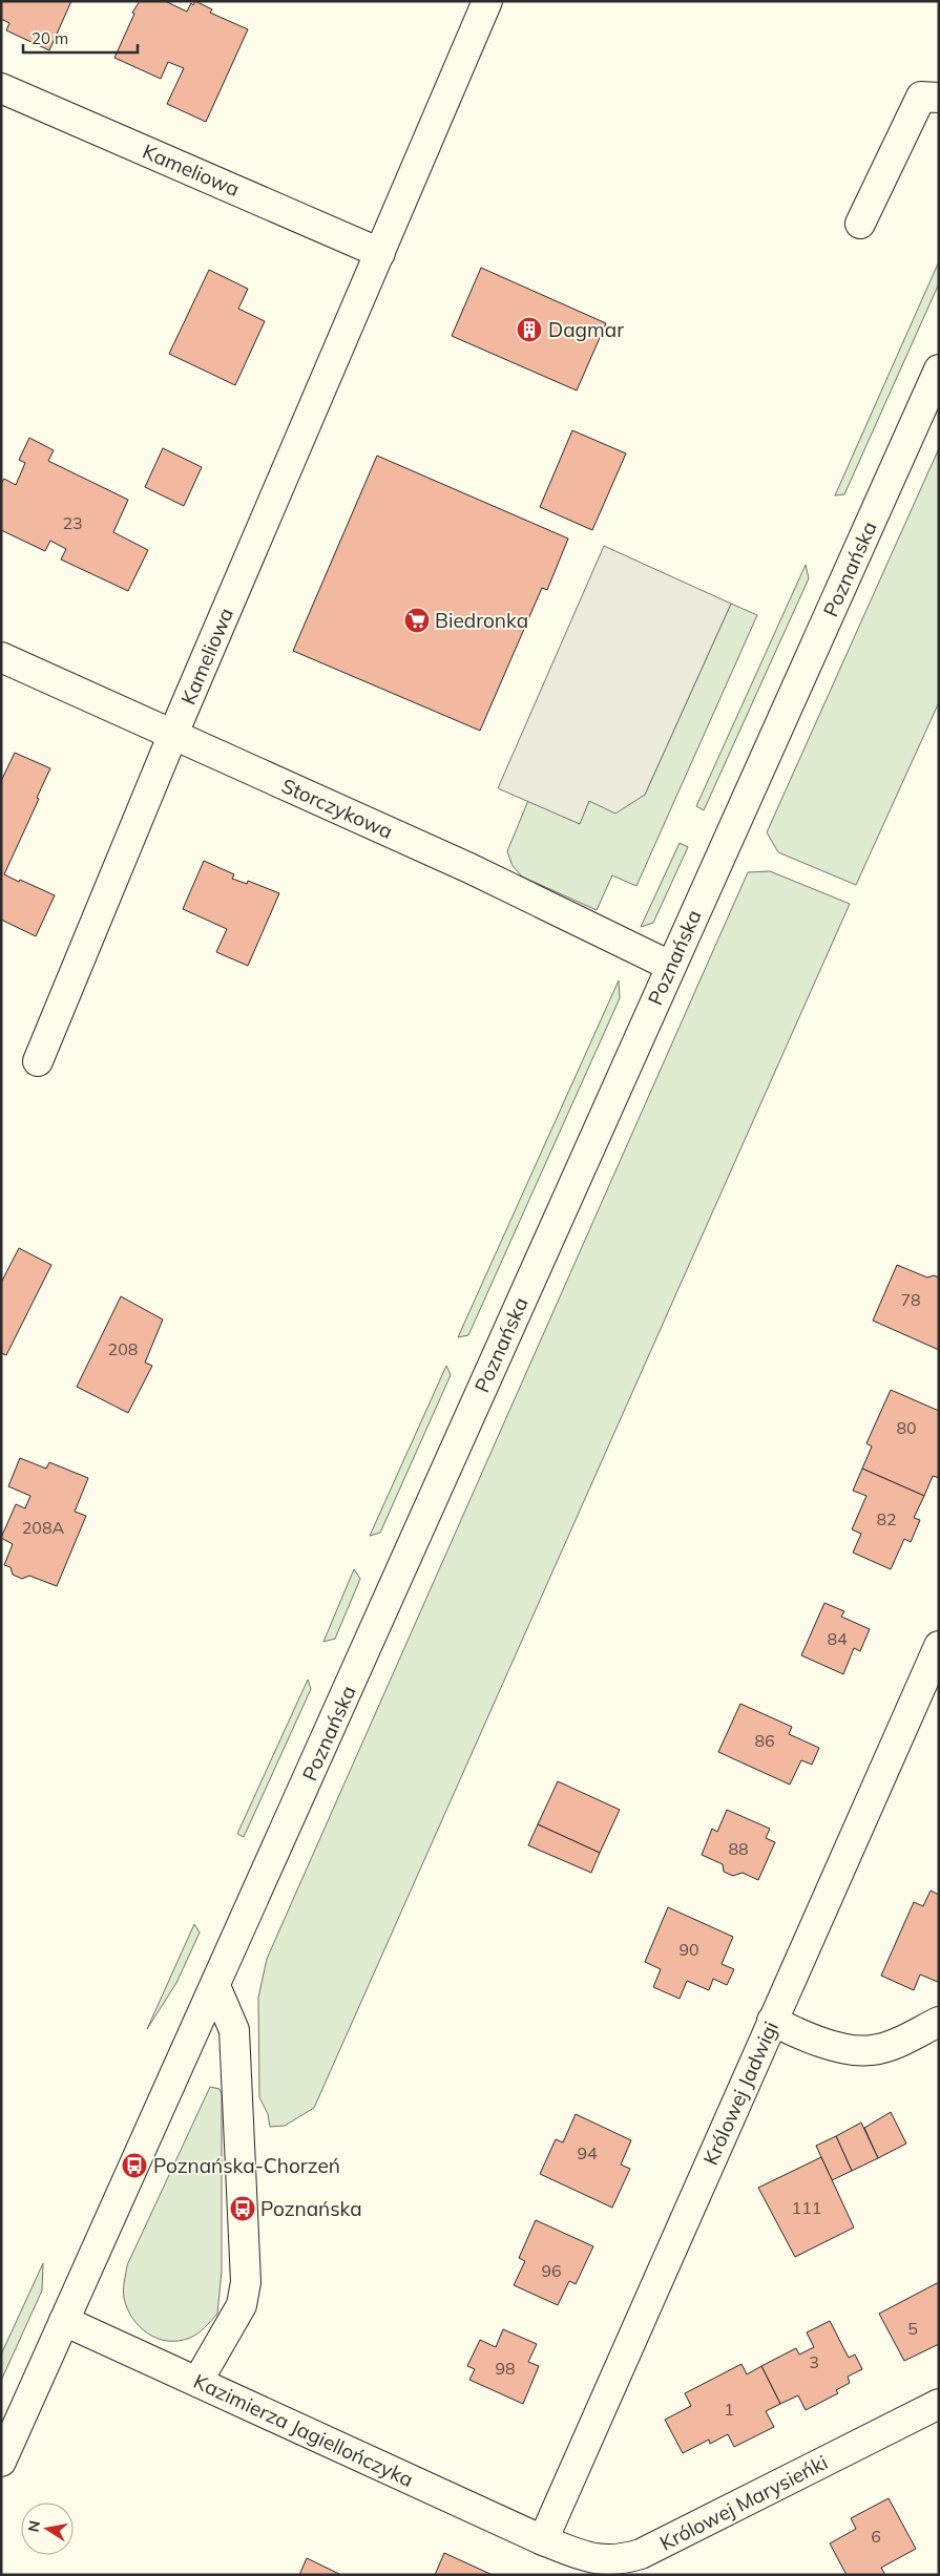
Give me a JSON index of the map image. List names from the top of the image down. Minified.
{"streets":{"street":["Kameliowa","Poznańska","Storczykowa","Królowej Jadwigi","Kazimierza Jagiellończyka","Królowej Marysieńki"]},"crossings":[["Kameliowa","Storczykowa"],["Poznańska","Storczykowa"],["Poznańska","Kazimierza Jagiellończyka"],["Królowej Jadwigi","Kazimierza Jagiellończyka"],["Królowej Jadwigi","Królowej Marysieńki"],["Kazimierza Jagiellończyka","Królowej Marysieńki"]],"places":{"building":["Dagmar"],"supermarket":["Biedronka"],"bus stop":["Poznańska-Chorzeń","Poznańska"]},"house_numbers":["23","78","208","80","82","208A","84","86","88","90","94","111","96","5","3","98","1","6"],"scale_bar":"20 m","north":"left"}
